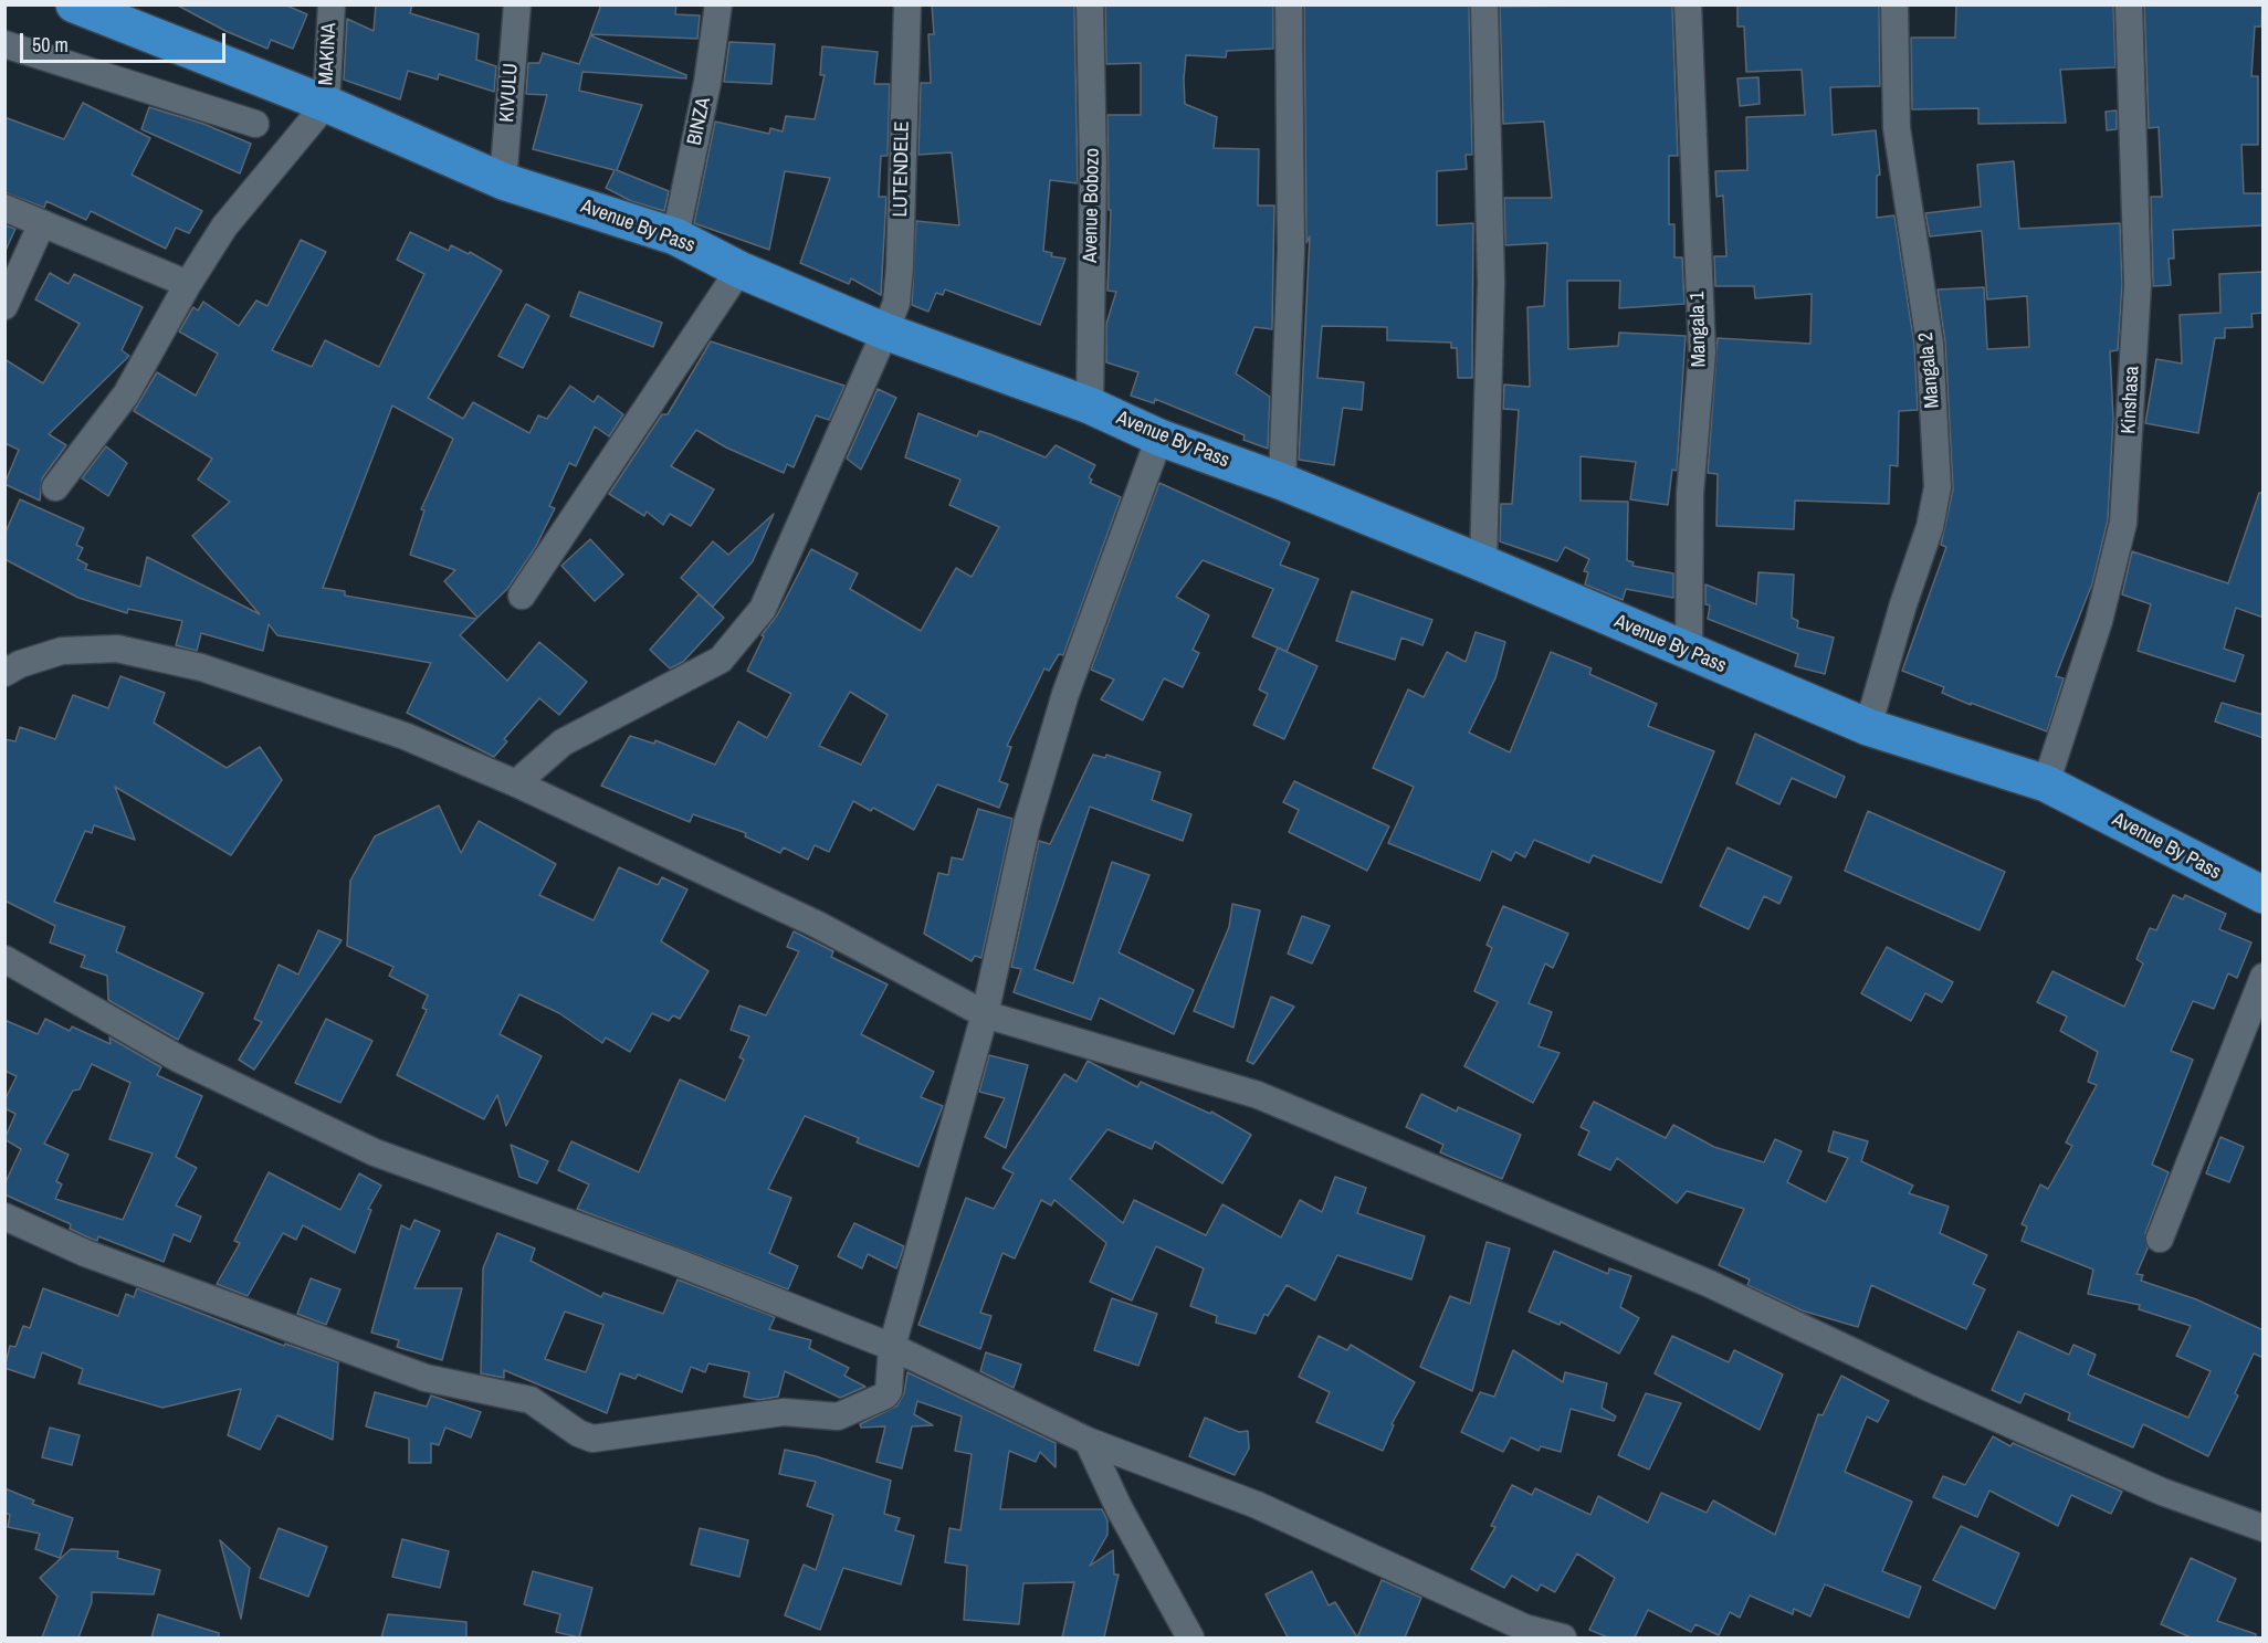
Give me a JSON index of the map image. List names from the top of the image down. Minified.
{"streets":{"highway":["Avenue By Pass"],"street":["MAKINA","KIVULU","BINZA","LUTENDELE","Avenue Bobozo","Mangala 1","Mangala 2","Kinshasa"]},"crossings":[["MAKINA","Avenue By Pass"],["KIVULU","Avenue By Pass"],["BINZA","Avenue By Pass"],["LUTENDELE","Avenue By Pass"],["Avenue Bobozo","Avenue By Pass"],["Avenue By Pass","Mangala 1"],["Avenue By Pass","Mangala 2"],["Avenue By Pass","Kinshasa"]],"scale_bar":"50 m"}
